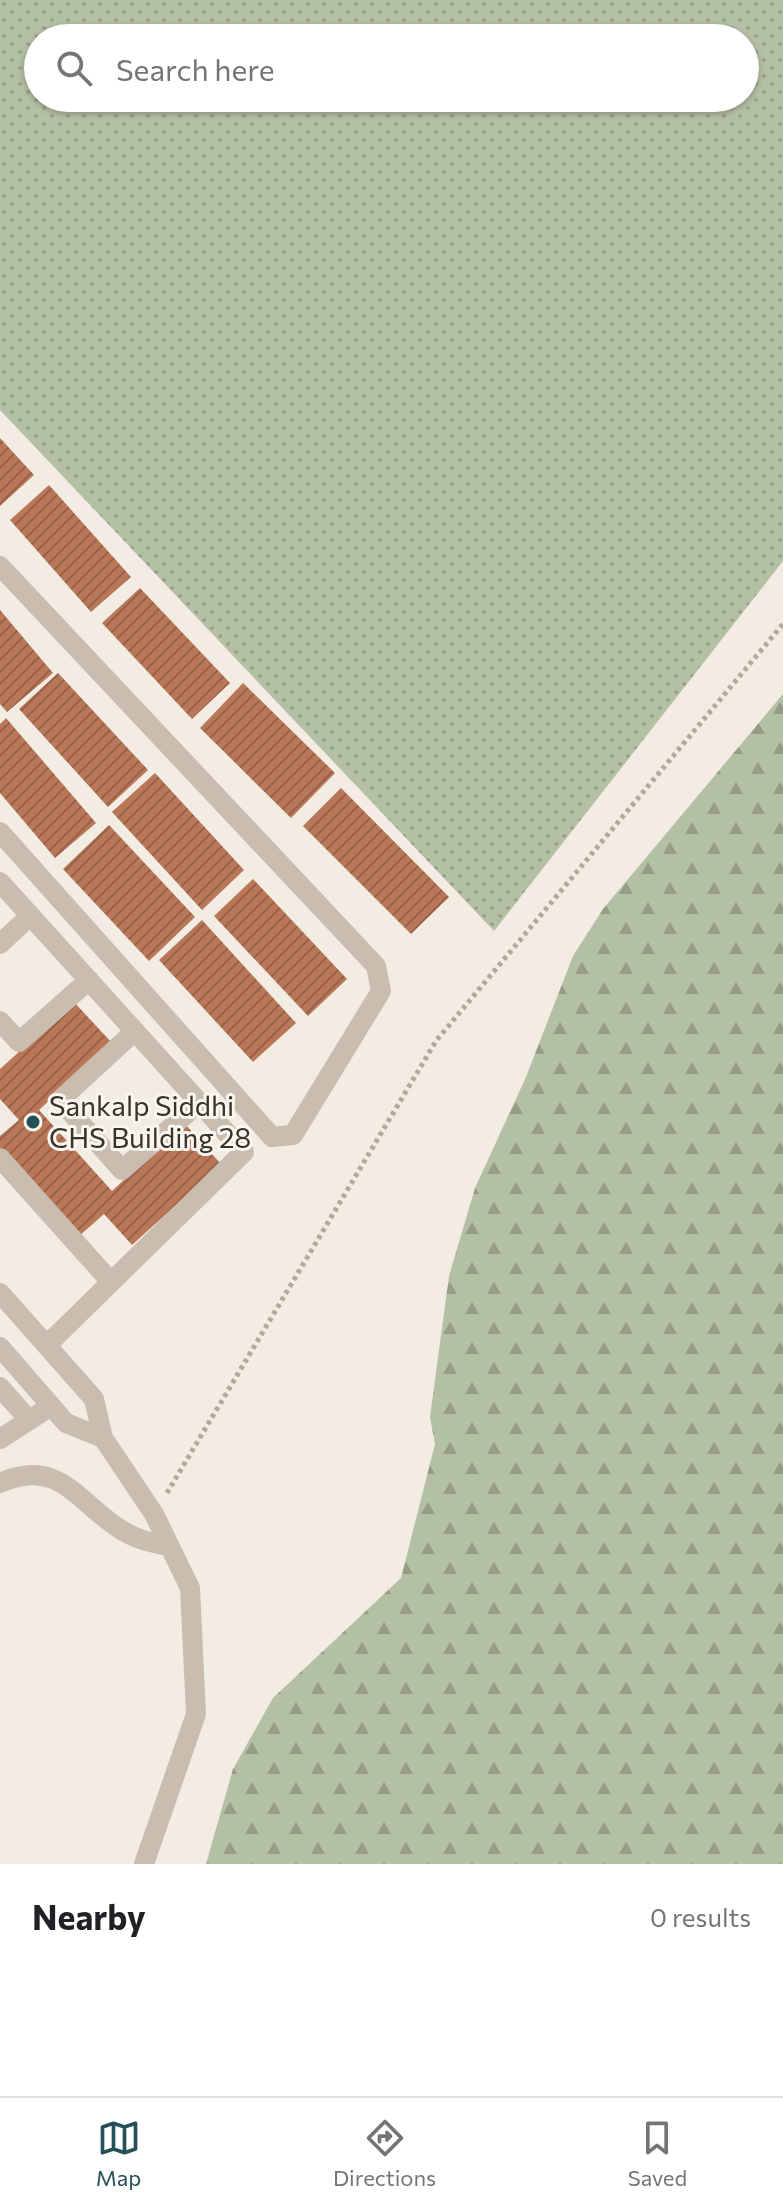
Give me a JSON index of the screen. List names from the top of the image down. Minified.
{"places":["Sankalp Siddhi CHS Building 28"],"page":{"search":"Search here","heading":["Nearby","0 results"],"nav":["Map","Directions","Saved"]}}
